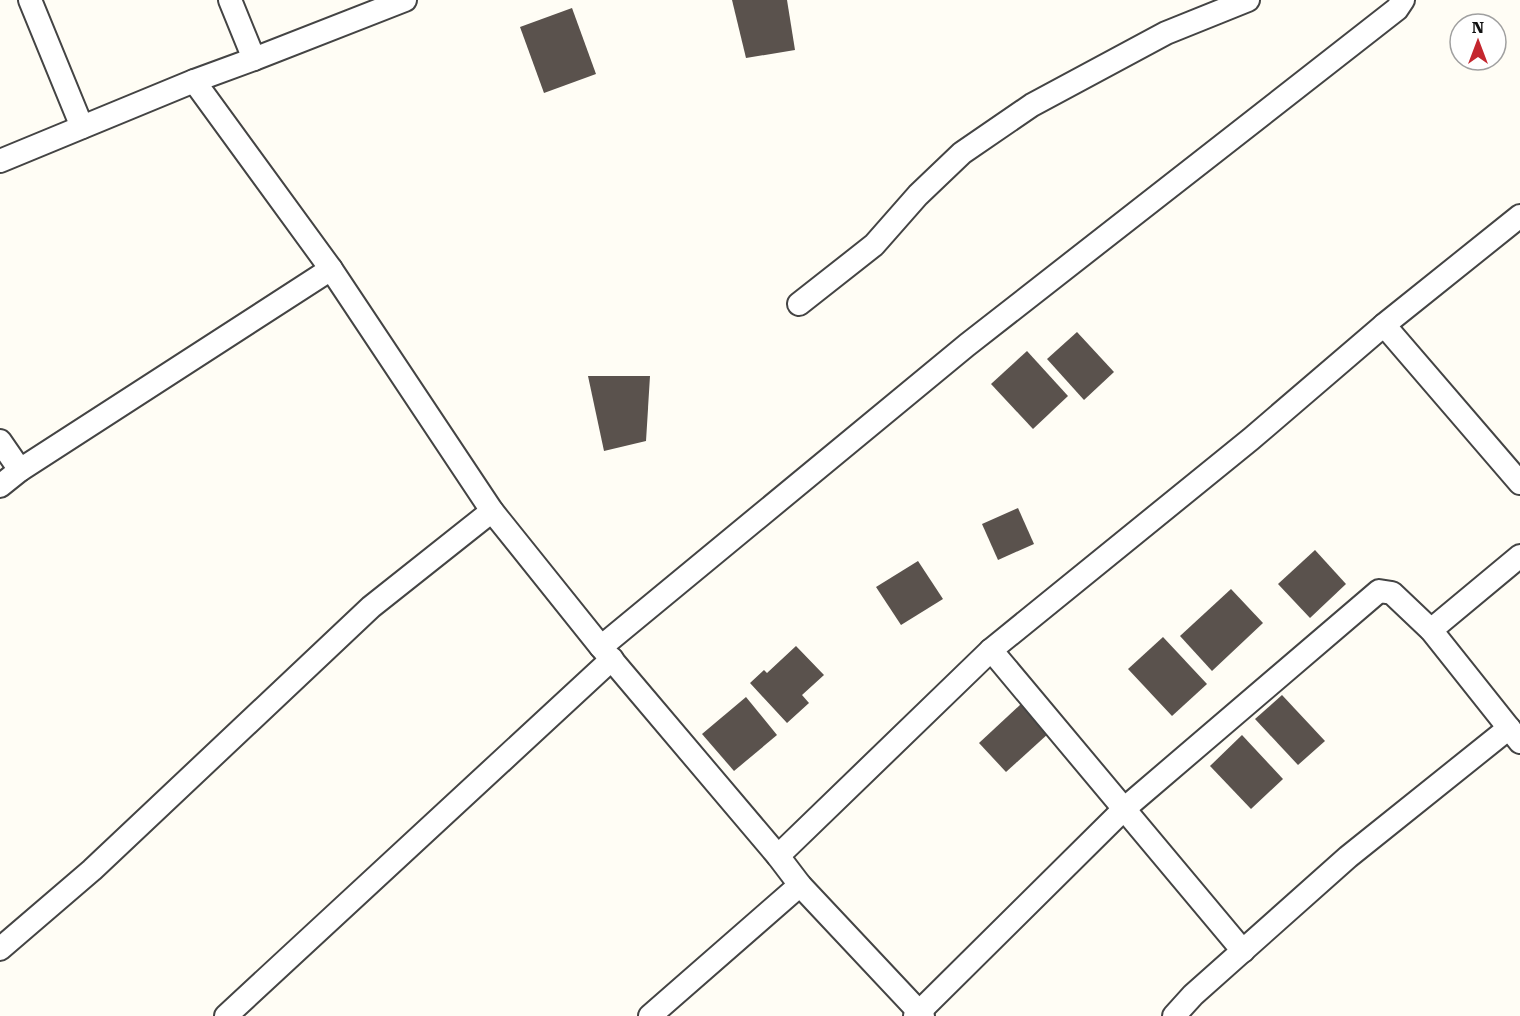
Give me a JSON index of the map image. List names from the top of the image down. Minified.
{"north":"top"}
